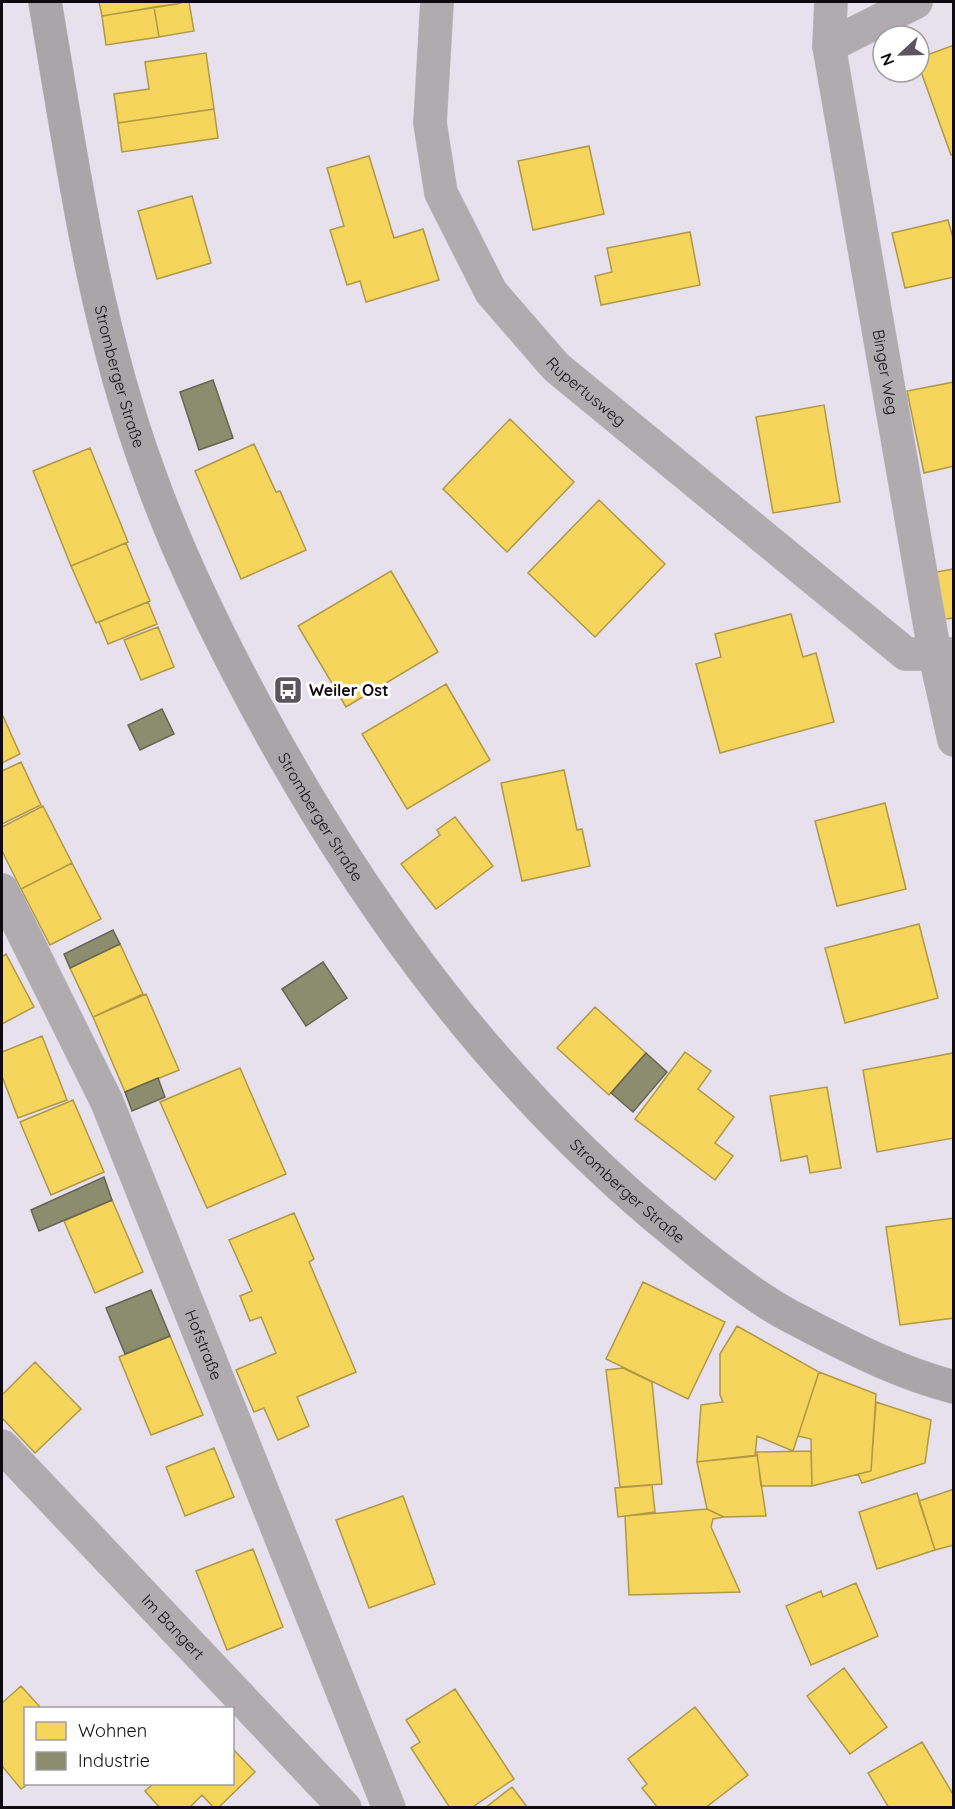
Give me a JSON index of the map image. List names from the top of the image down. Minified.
{"streets":{"main road":["Stromberger Straße"],"street":["Binger Weg","Rupertusweg","Hofstraße","Im Bangert"]},"crossings":[["Binger Weg","Rupertusweg"]],"places":{"bus stop":["Weiler Ost"]},"legend":["Wohnen","Industrie"],"north":"left"}
